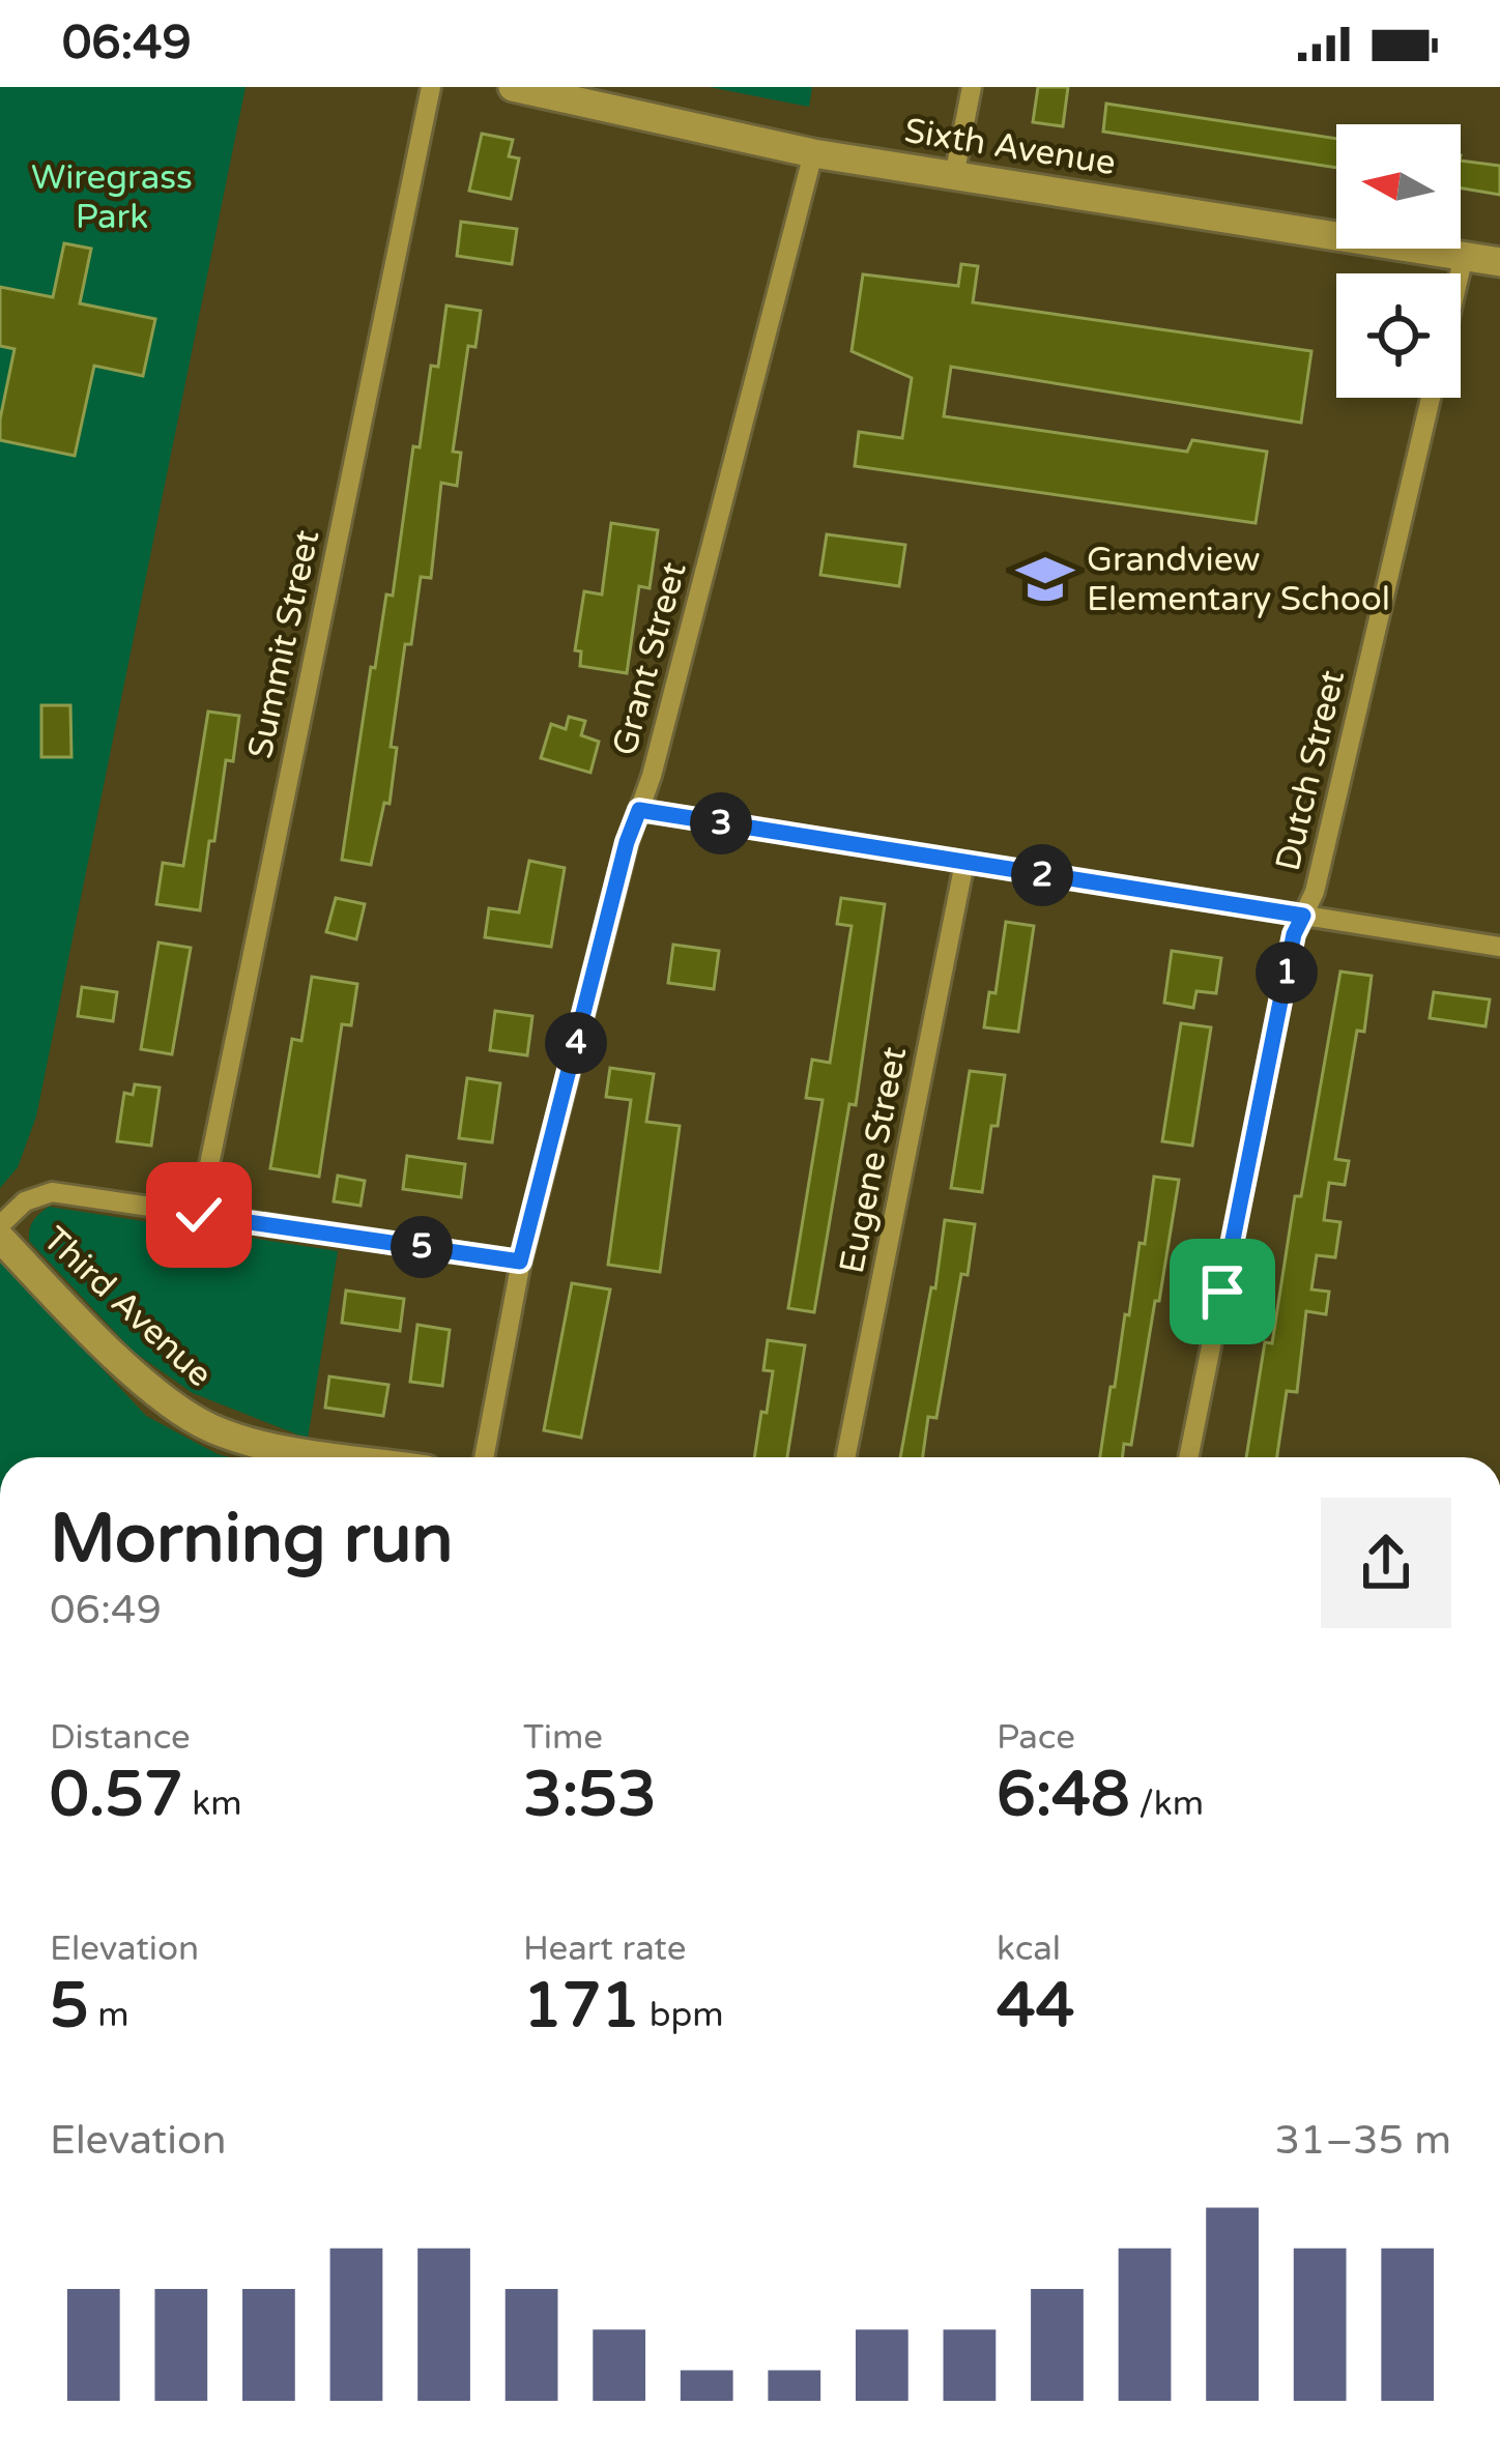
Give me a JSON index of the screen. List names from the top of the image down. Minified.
{"streets":{"street":["Sixth Avenue","Summit Street","Grant Street","Dutch Street","Eugene Street","Third Avenue"]},"crossings":[["Sixth Avenue","Grant Street"]],"parks":["Wiregrass Park"],"places":{"school or university":["Grandview Elementary School"]},"north":"left","page":{"status":"06:49","pins":["3","2","1","4","5"],"heading":["Morning run","06:49"],"stats":[["Distance","0.57 km"],["Time","3:53"],["Pace","6:48 /km"],["Elevation","5 m"],["Heart rate","171 bpm"],["kcal","44"]],"chart":["Elevation","31–35 m"]}}
